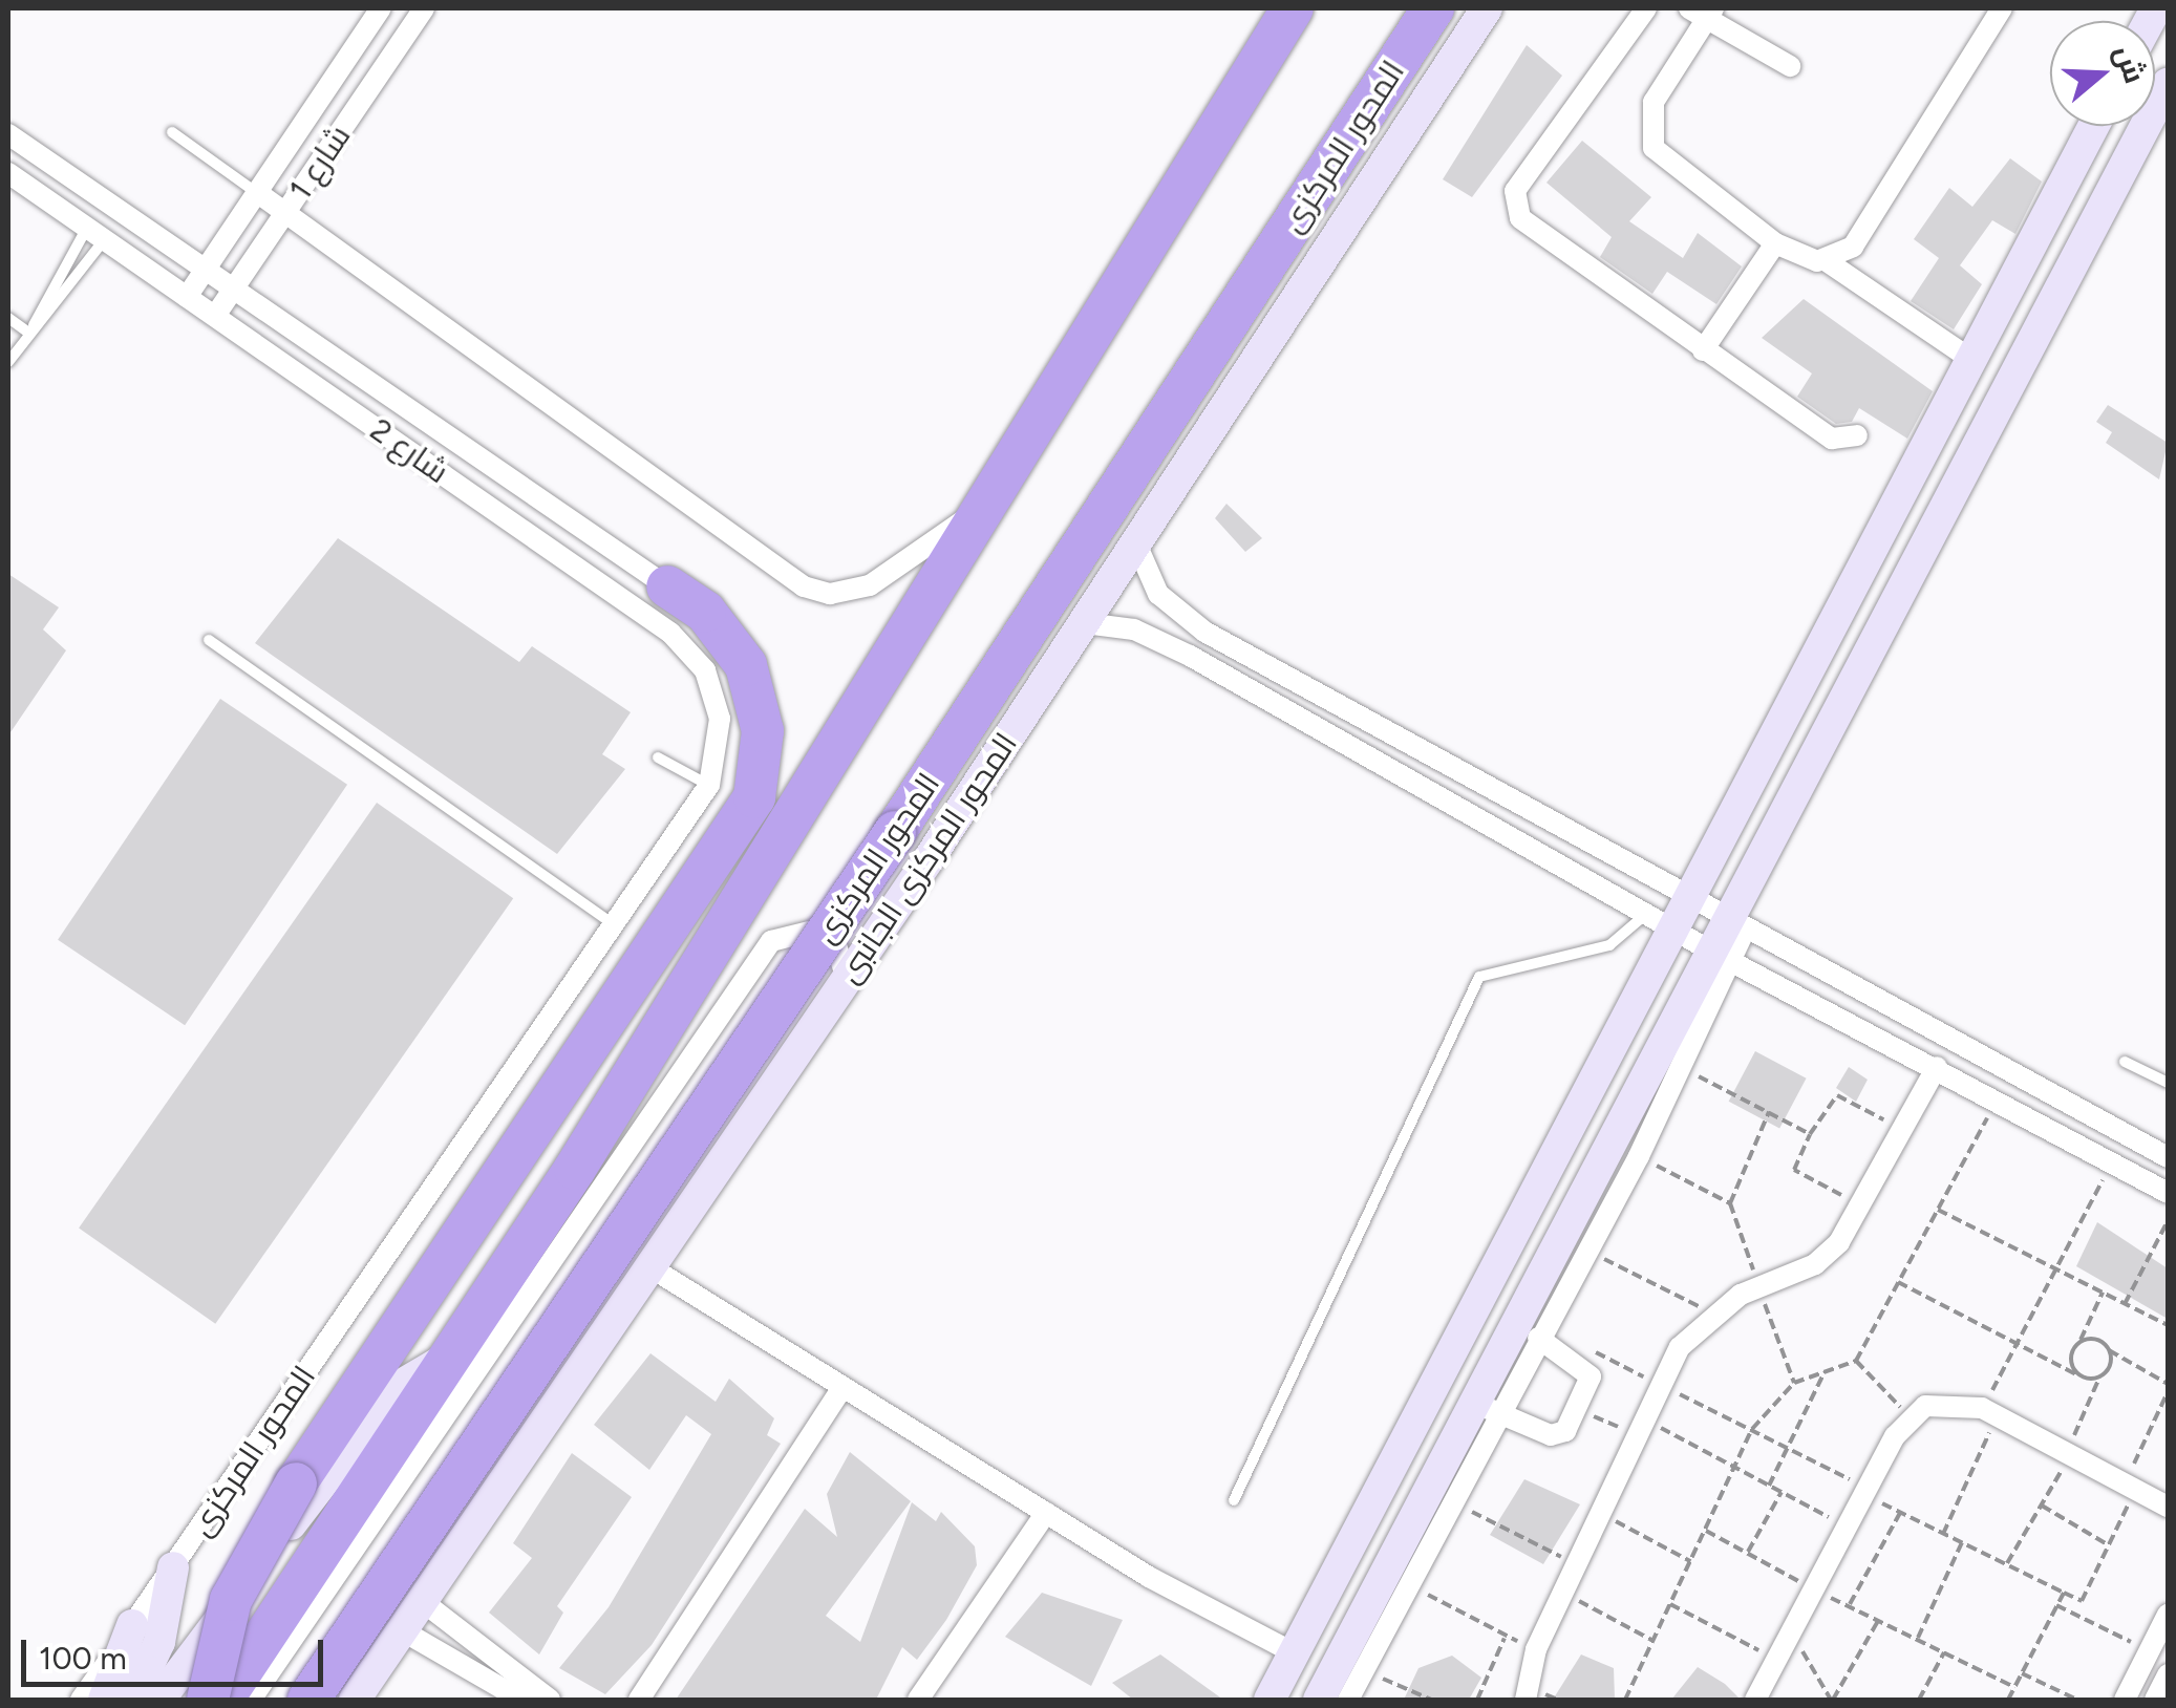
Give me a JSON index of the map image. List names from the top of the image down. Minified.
{"streets":{"highway":["المحور المركزى"],"street":["شارع 1","شارع 2","المحور المركزى الجانبى"]},"crossings":[["المحور المركزى","شارع 2"],["شارع 1","شارع 2"]],"scale_bar":"100 m","north":"right"}
